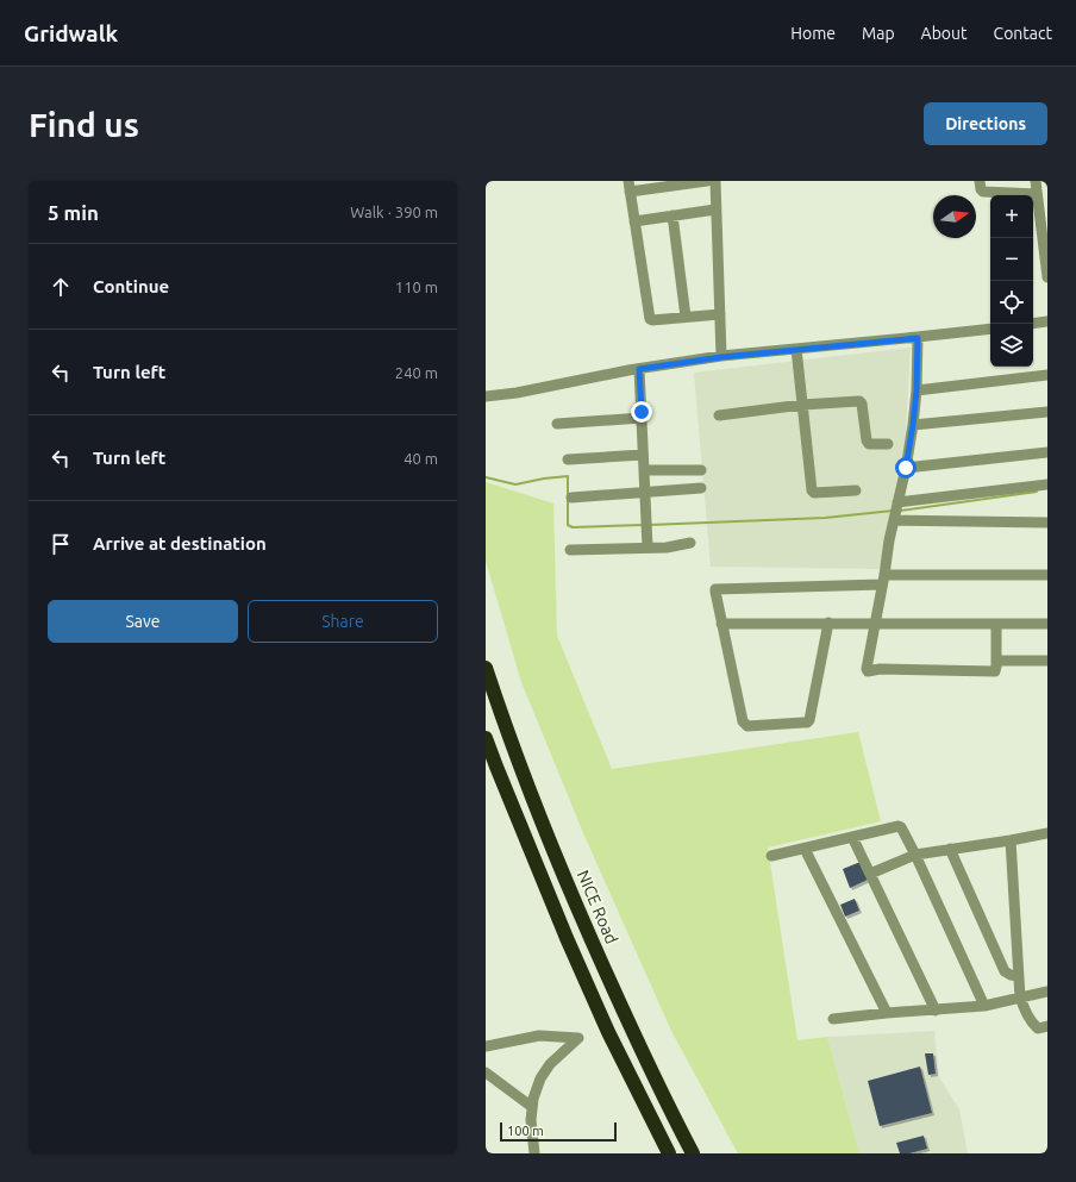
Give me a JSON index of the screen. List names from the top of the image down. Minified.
{"streets":{"highway":["NICE Road"]},"scale_bar":"100 m","north":"right","page":{"header":"Gridwalk","nav":["Home","Map","About","Contact"],"buttons":["Directions",["Save","Share"]],"title":"Find us","heading":["5 min","Walk · 390 m"],"map_buttons":["+","−"],"list":[["Continue","110 m"],["Turn left","240 m"],["Turn left","40 m"],"Arrive at destination"],"scale":"100 m"}}
